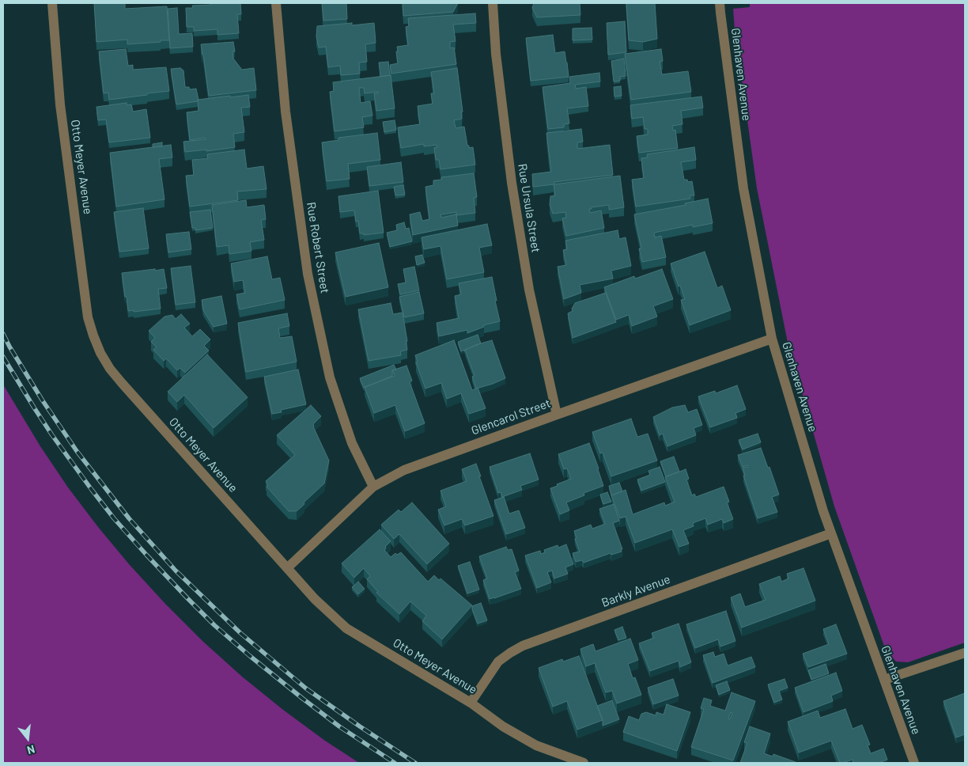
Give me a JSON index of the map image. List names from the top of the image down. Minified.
{"streets":{"street":["Glenhaven Avenue","Otto Meyer Avenue","Rue Ursula Street","Rue Robert Street","Glencarol Street","Barkly Avenue"]},"crossings":[["Glenhaven Avenue","Glencarol Street"],["Glenhaven Avenue","Barkly Avenue"],["Otto Meyer Avenue","Glencarol Street"],["Otto Meyer Avenue","Barkly Avenue"],["Rue Ursula Street","Glencarol Street"],["Rue Robert Street","Glencarol Street"]],"north":"bottom"}
